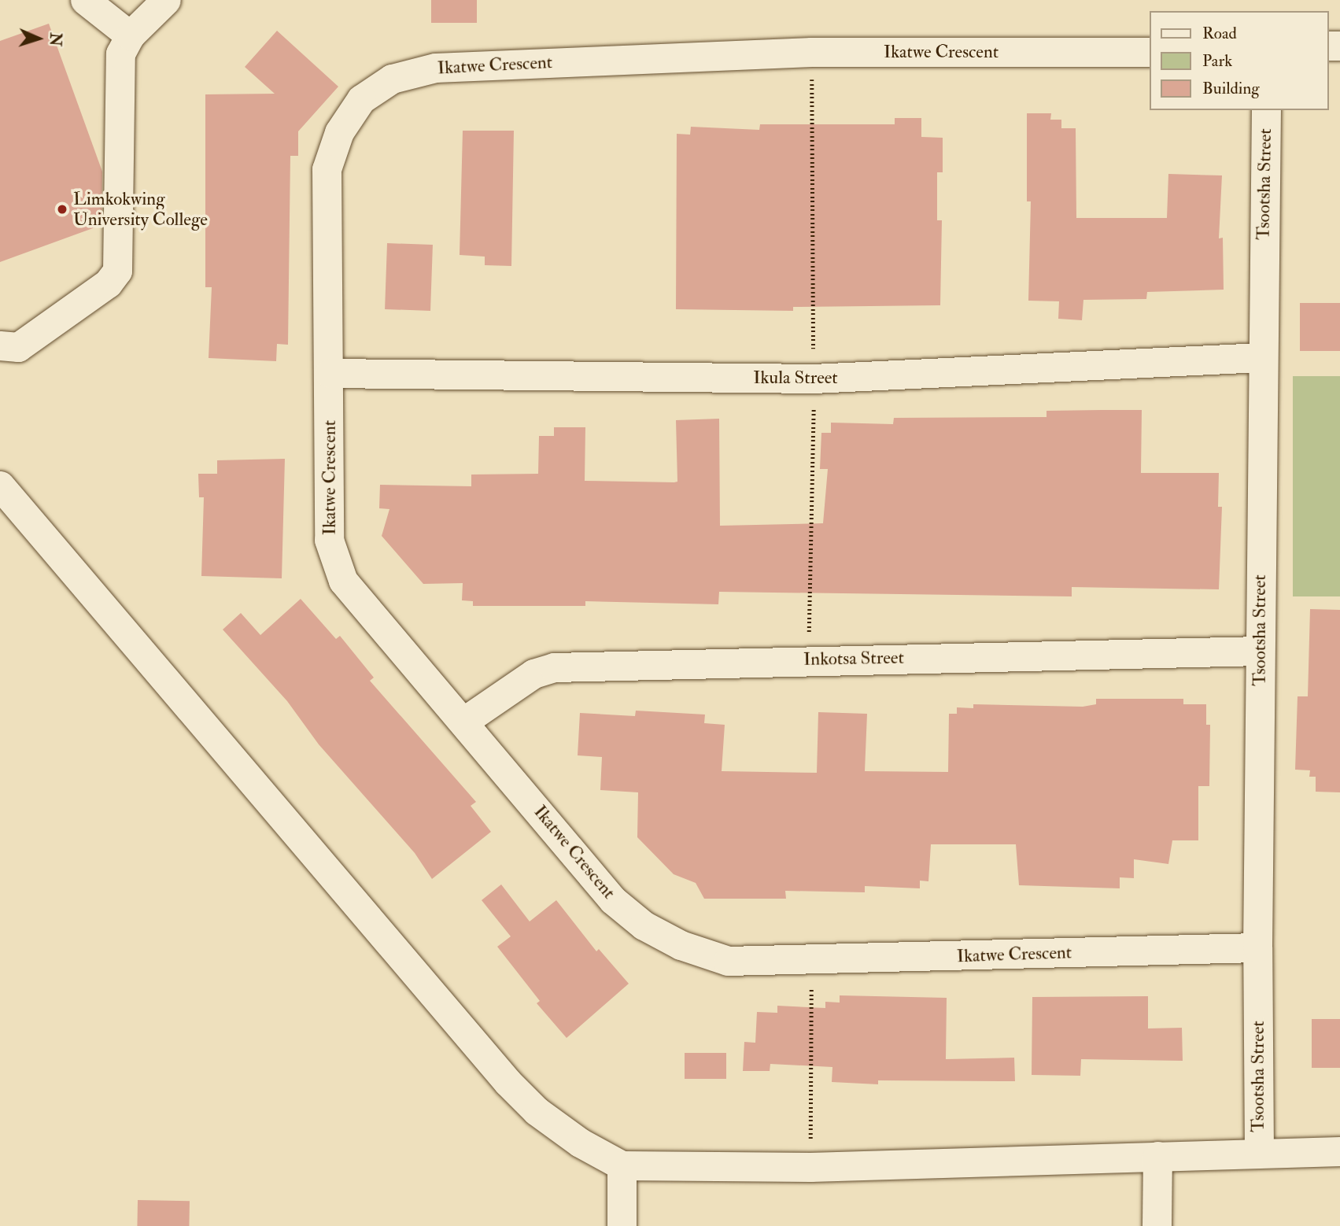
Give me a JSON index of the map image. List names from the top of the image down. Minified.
{"streets":{"street":["Ikatwe Crescent","Tsootsha Street","Ikula Street","Inkotsa Street"]},"crossings":[["Ikatwe Crescent","Tsootsha Street"],["Ikatwe Crescent","Ikula Street"],["Ikatwe Crescent","Inkotsa Street"],["Tsootsha Street","Ikula Street"],["Tsootsha Street","Inkotsa Street"]],"places":["Limkokwing University College"],"legend":["Road","Park","Building"],"north":"right"}
